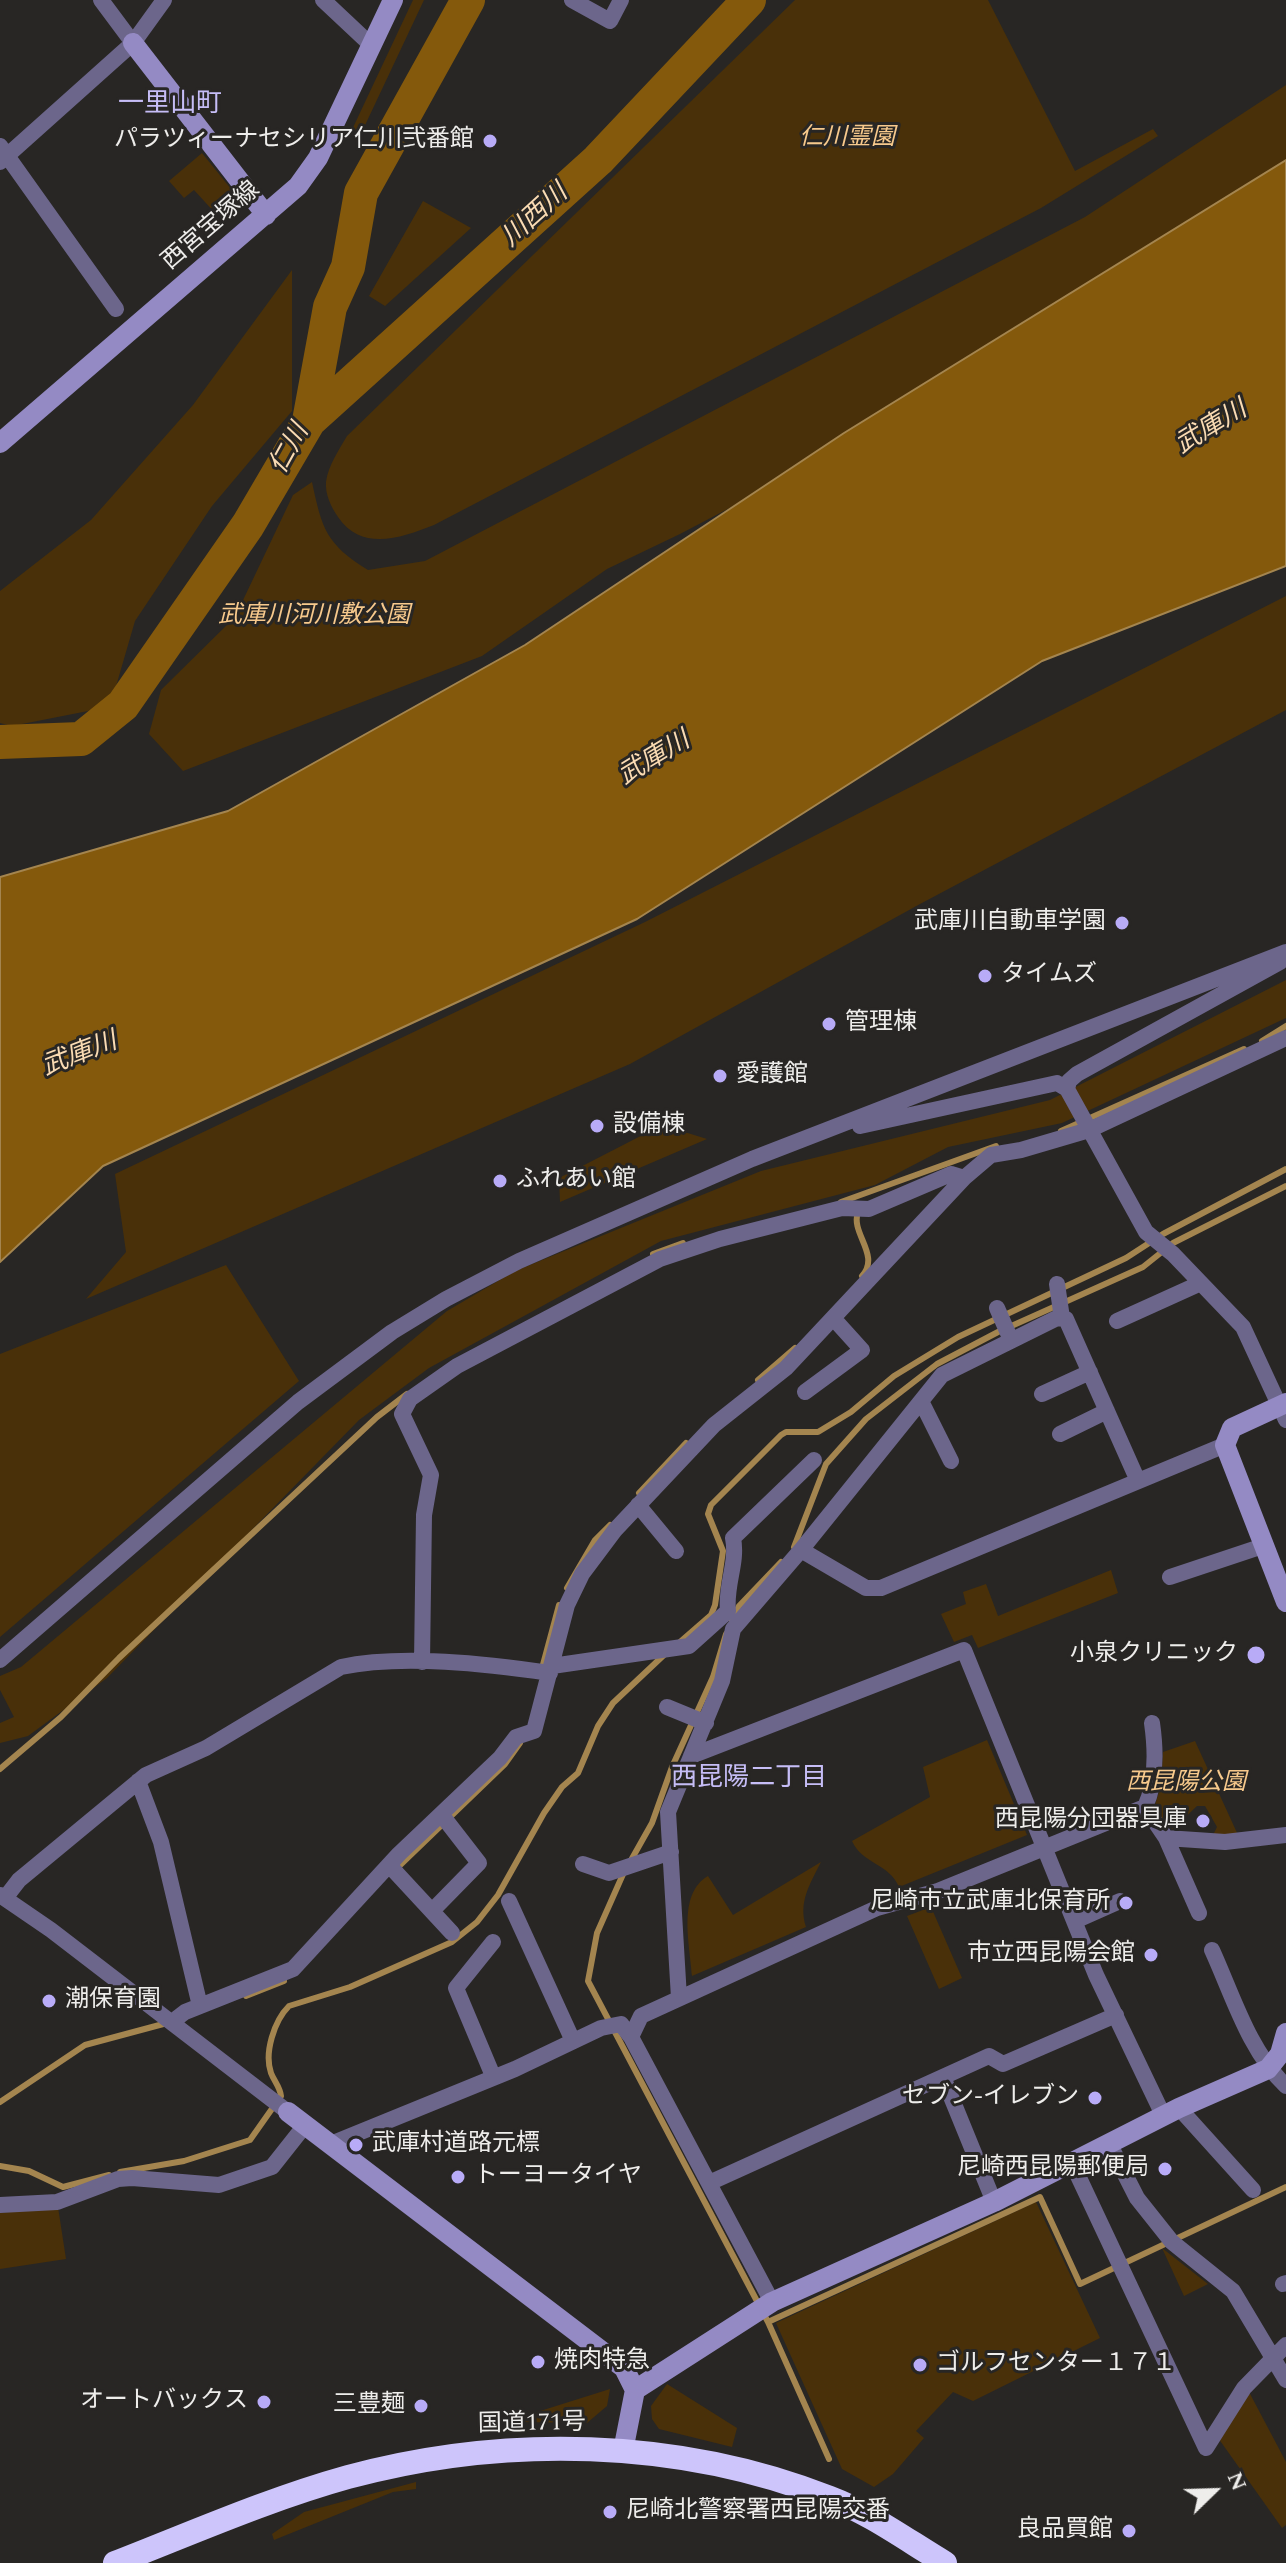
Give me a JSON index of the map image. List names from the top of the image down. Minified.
{"streets":{"highway":["国道171号"],"street":["西宮宝塚線"]},"districts":["一里山町","西昆陽二丁目"],"water":["川西川","武庫川","仁川"],"parks":["仁川霊園","武庫川河川敷公園","西昆陽公園"],"places":["パラツィーナセシリア仁川弐番館","武庫川自動車学園","タイムズ","管理棟","愛護館","設備棟","ふれあい館","小泉クリニック","西昆陽分団器具庫","尼崎市立武庫北保育所","市立西昆陽会館","潮保育園","セブン-イレブン","武庫村道路元標","尼崎西昆陽郵便局","トーヨータイヤ","焼肉特急","ゴルフセンター１７１","オートバックス","三豊麺","尼崎北警察署西昆陽交番","良品買館"],"north":"top right"}
